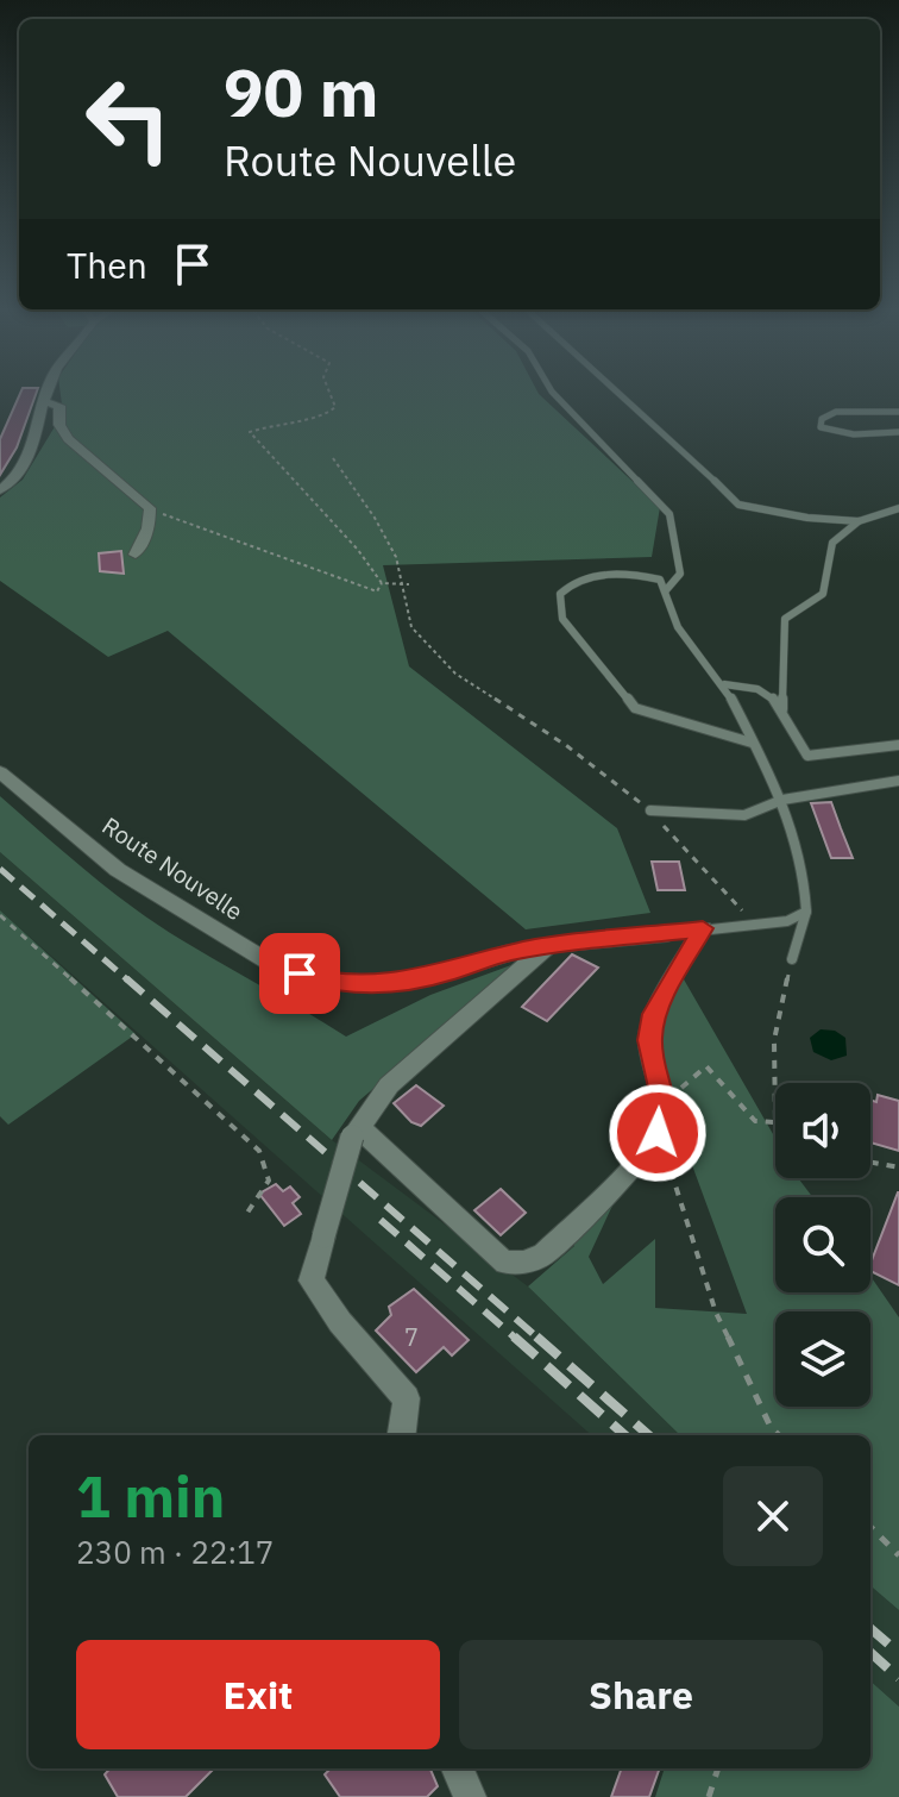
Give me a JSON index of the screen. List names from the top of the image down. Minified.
{"streets":{"street":["Route Nouvelle"]},"house_numbers":["7"],"page":{"turn":["90 m","Route Nouvelle"],"then":"Then","heading":["1 min","230 m · 22:17"],"buttons":["Exit","Share"]}}
